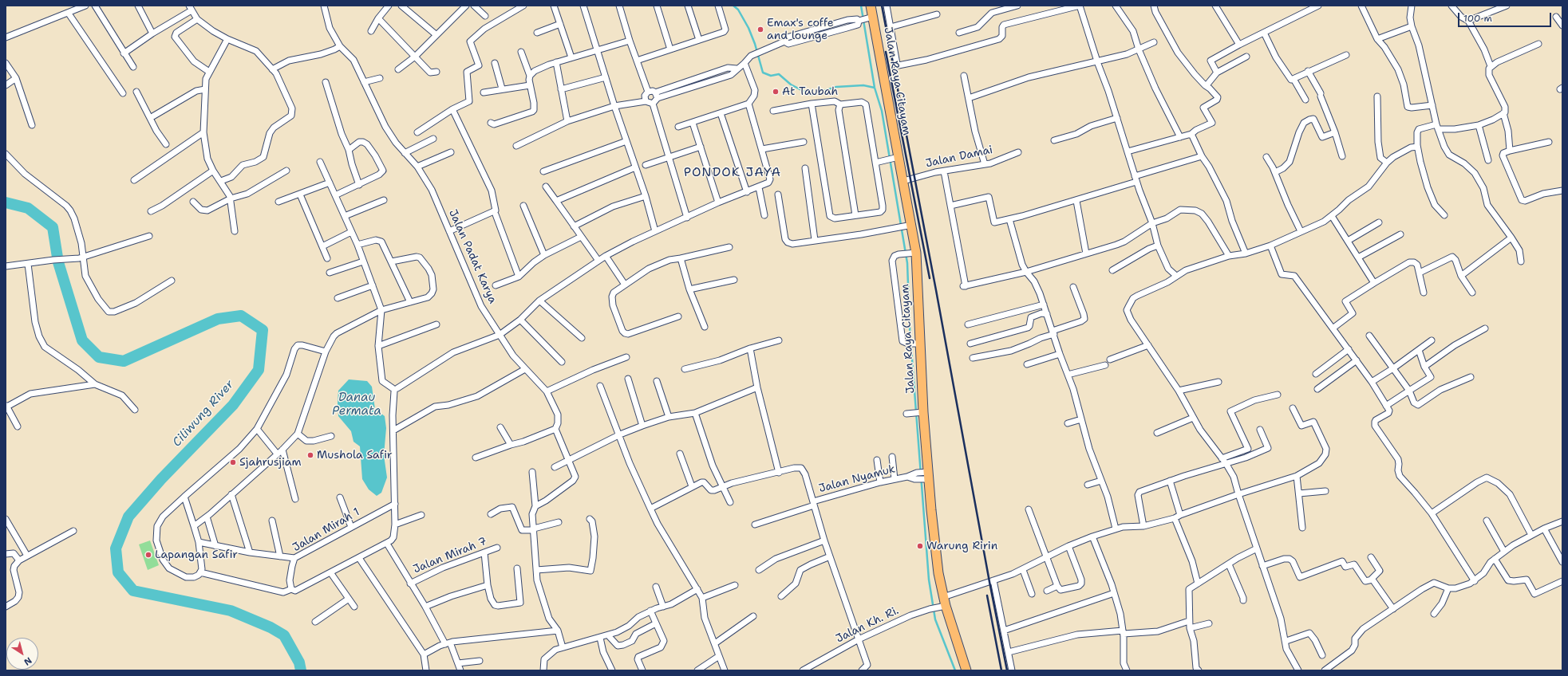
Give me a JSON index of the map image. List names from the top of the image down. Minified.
{"streets":{"main road":["Jalan Raya Citayam"],"street":["Jalan Damai","Jalan Padat Karya","Jalan Nyamuk","Jalan Mirah 1","Jalan Mirah 7","Jalan Kh. Ri."]},"crossings":[["Jalan Raya Citayam","Jalan Damai"],["Jalan Raya Citayam","Jalan Nyamuk"],["Jalan Raya Citayam","Jalan Kh. Ri."]],"districts":["PONDOK JAYA"],"water":["Danau Permata","Ciliwung River"],"places":["Emax's coffe and lounge","At Taubah","Mushola Safir","Sjahrusjiam","Warung Ririn","Lapangan Safir"],"scale_bar":"100 m","north":"bottom right"}
